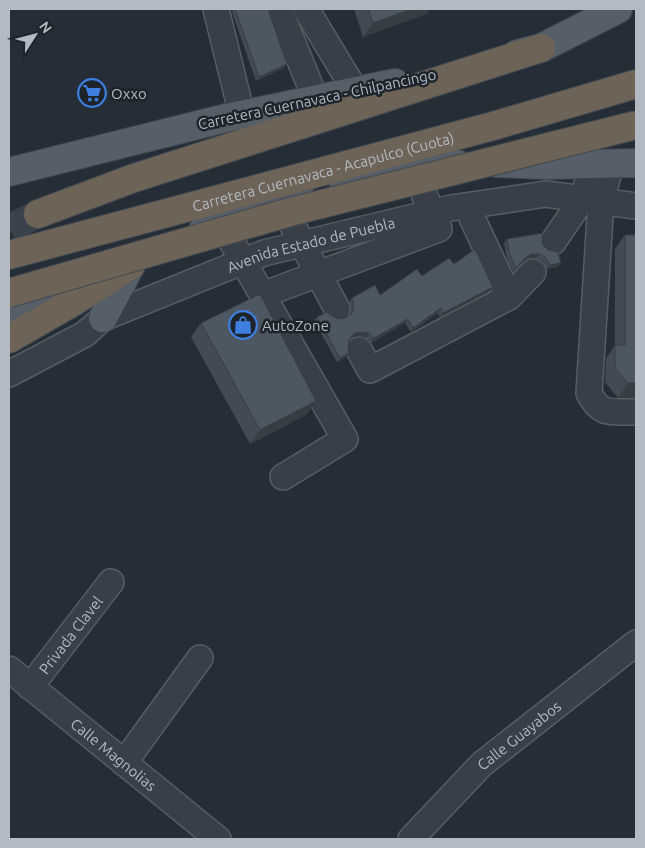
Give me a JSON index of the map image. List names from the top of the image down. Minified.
{"streets":{"highway":["Carretera Cuernavaca - Acapulco (Cuota)"],"main road":["Carretera Cuernavaca - Chilpancingo"],"street":["Avenida Estado de Puebla","Privada Clavel","Calle Guayabos","Calle Magnolias"]},"crossings":[["Privada Clavel","Calle Magnolias"]],"places":{"supermarket":["Oxxo"],"shop":["AutoZone"]},"north":"top right"}
